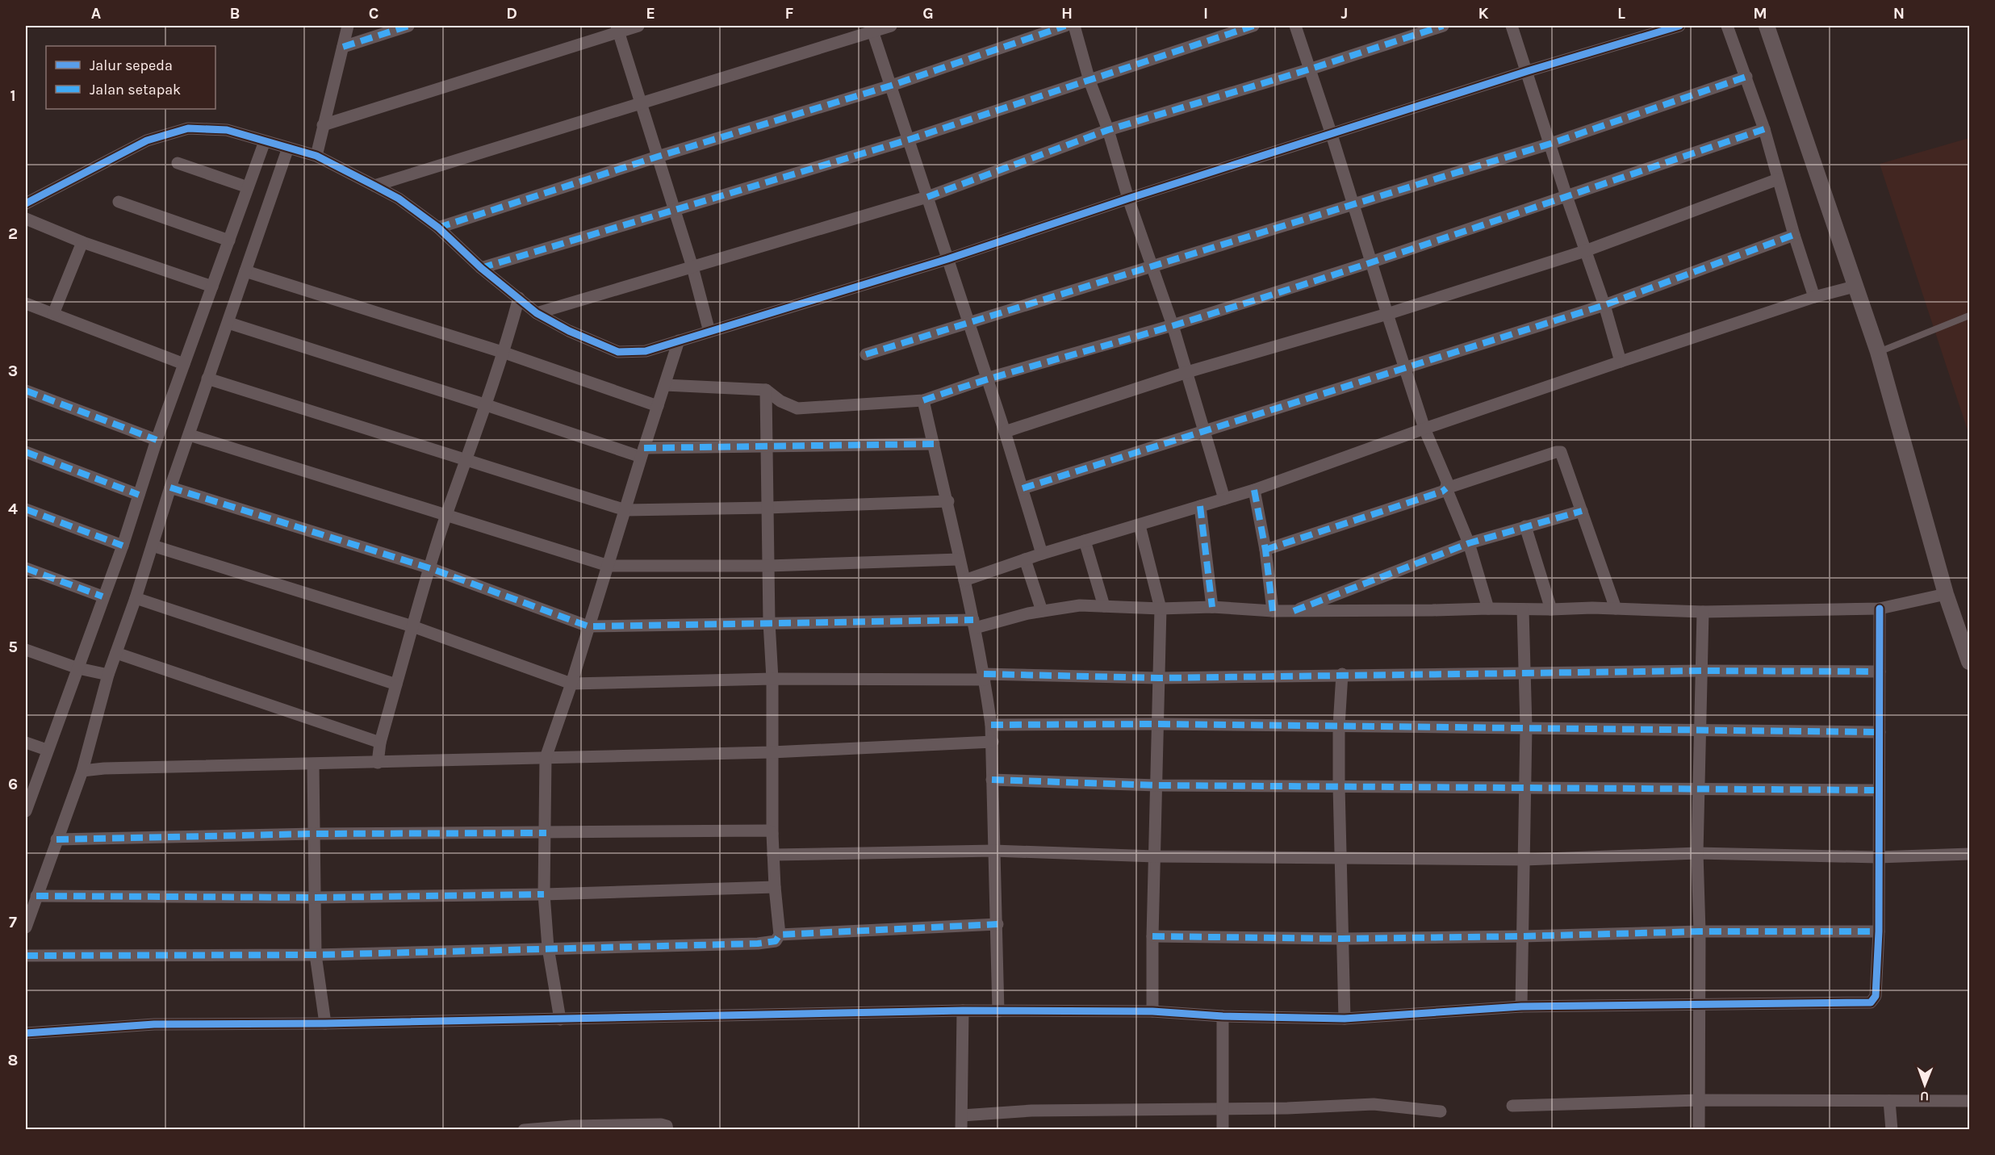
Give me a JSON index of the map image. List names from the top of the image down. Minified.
{"legend":["Jalur sepeda","Jalan setapak"],"north":"bottom","grid":{"columns":["A","B","C","D","E","F","G","H","I","J","K","L","M","N"],"rows":["1","2","3","4","5","6","7","8"]}}
